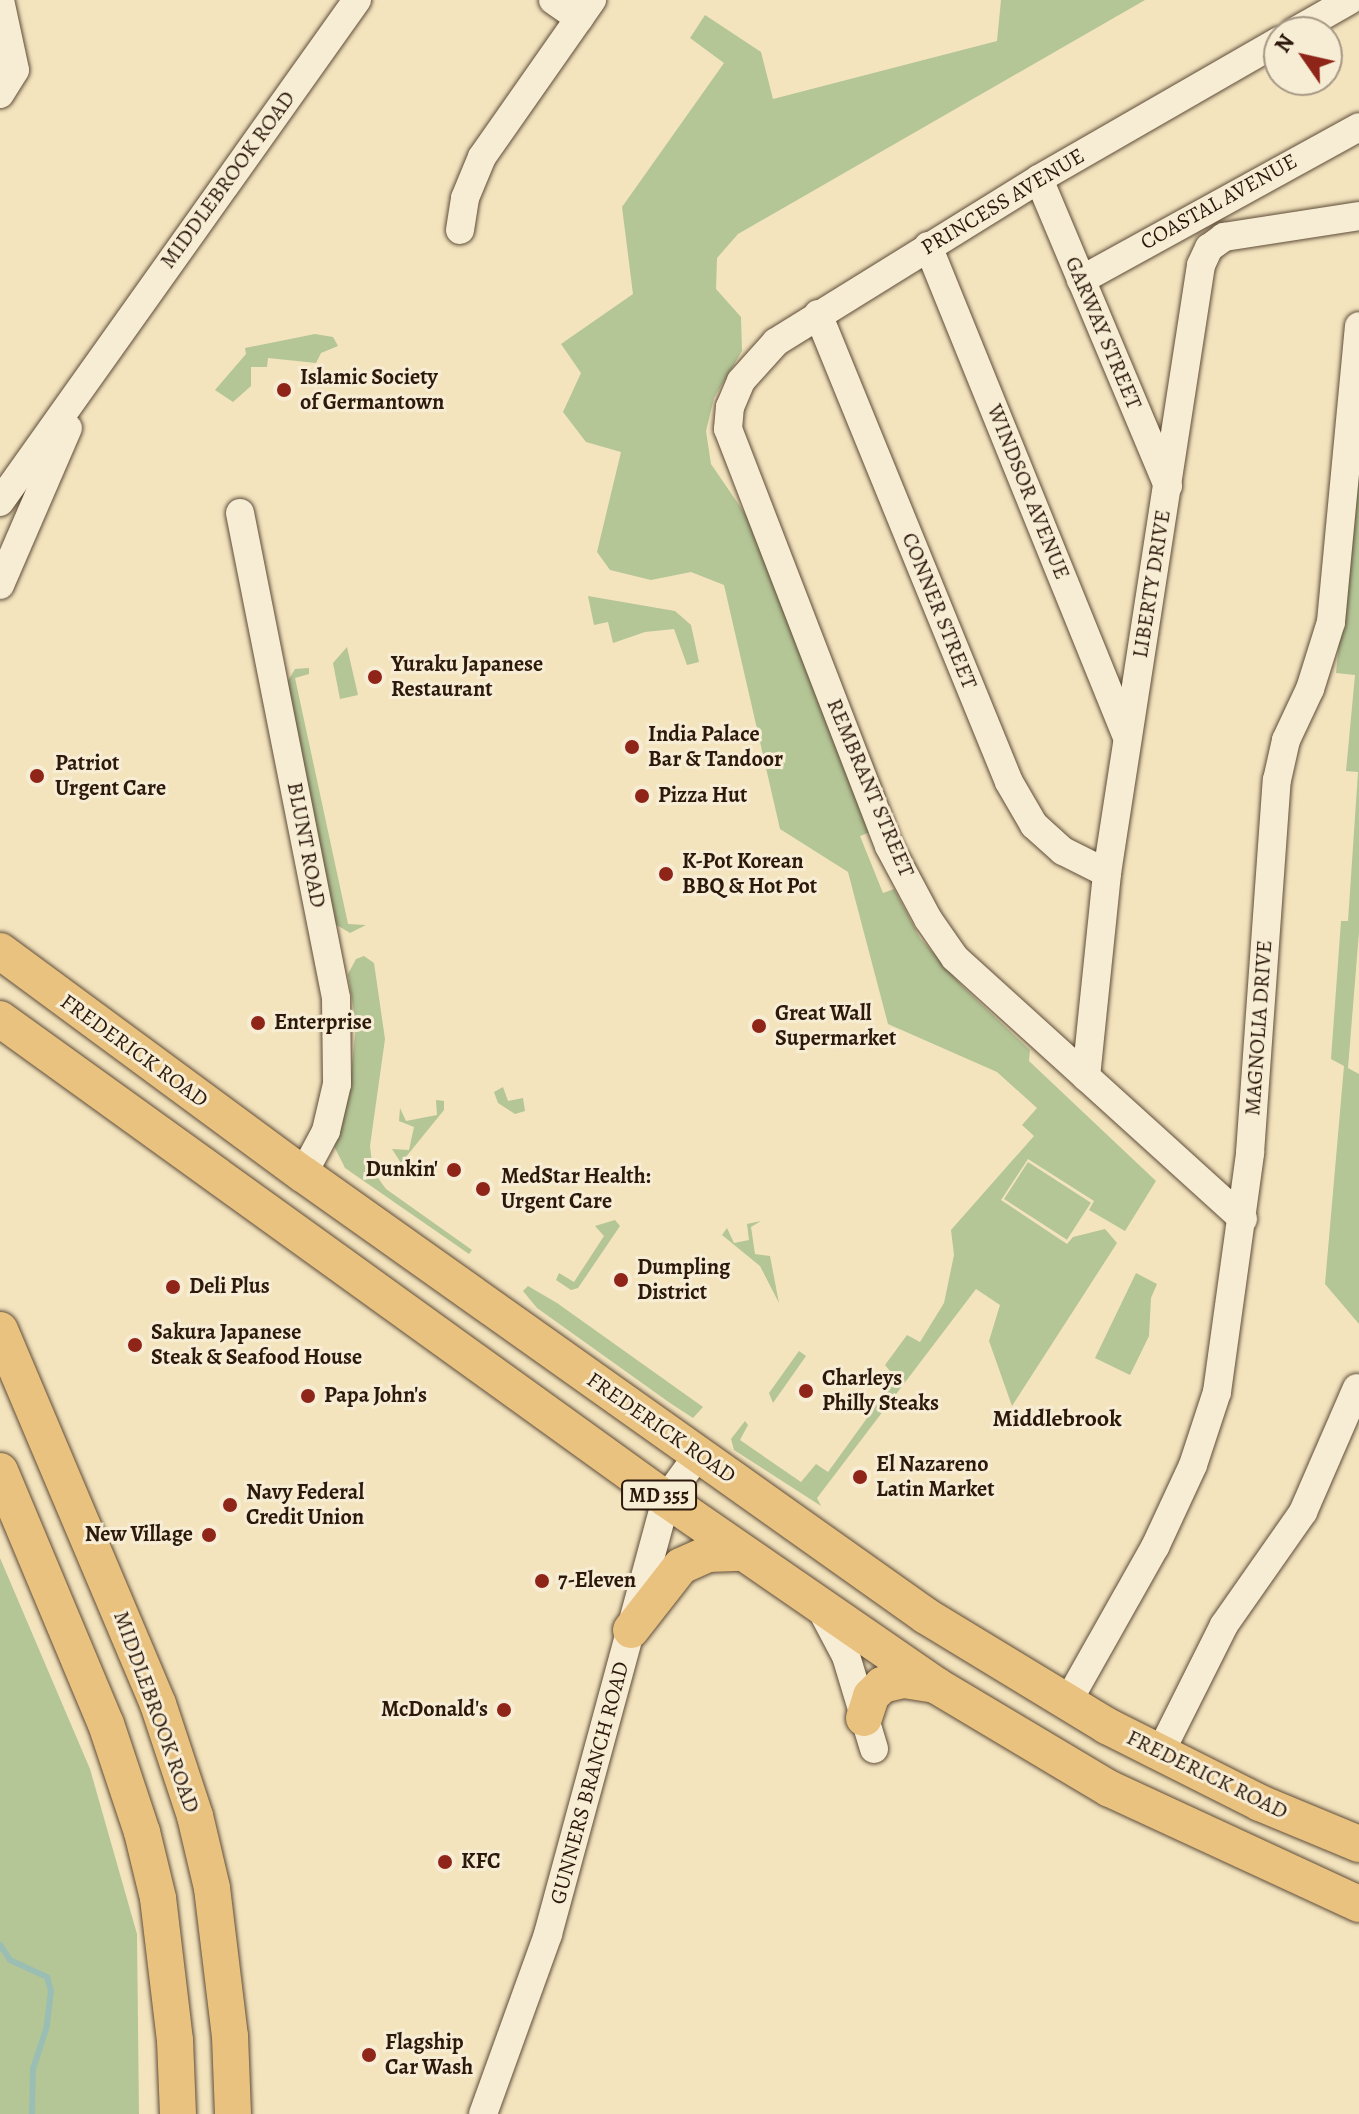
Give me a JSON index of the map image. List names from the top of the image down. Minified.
{"streets":{"main road":["MIDDLEBROOK ROAD","FREDERICK ROAD","MD 355"],"street":["PRINCESS AVENUE","COASTAL AVENUE","GARWAY STREET","WINDSOR AVENUE","LIBERTY DRIVE","CONNER STREET","REMBRANT STREET","BLUNT ROAD","MAGNOLIA DRIVE","GUNNERS BRANCH ROAD"]},"crossings":[["PRINCESS AVENUE","GARWAY STREET"],["PRINCESS AVENUE","WINDSOR AVENUE"],["PRINCESS AVENUE","CONNER STREET"],["PRINCESS AVENUE","REMBRANT STREET"],["COASTAL AVENUE","GARWAY STREET"],["GARWAY STREET","LIBERTY DRIVE"],["WINDSOR AVENUE","LIBERTY DRIVE"],["LIBERTY DRIVE","CONNER STREET"],["LIBERTY DRIVE","REMBRANT STREET"],["REMBRANT STREET","MAGNOLIA DRIVE"],["BLUNT ROAD","FREDERICK ROAD"],["MAGNOLIA DRIVE","FREDERICK ROAD"],["FREDERICK ROAD","GUNNERS BRANCH ROAD"],["MD 355","GUNNERS BRANCH ROAD"]],"districts":["Middlebrook"],"places":["Islamic Society of Germantown","Yuraku Japanese Restaurant","India Palace Bar & Tandoor","Patriot Urgent Care","Pizza Hut","K-Pot Korean BBQ & Hot Pot","Enterprise","Great Wall Supermarket","Dunkin'","MedStar Health: Urgent Care","Dumpling District","Deli Plus","Sakura Japanese Steak & Seafood House","Charleys Philly Steaks","Papa John's","El Nazareno Latin Market","Navy Federal Credit Union","New Village","7-Eleven","McDonald's","KFC","Flagship Car Wash"],"north":"top left"}
